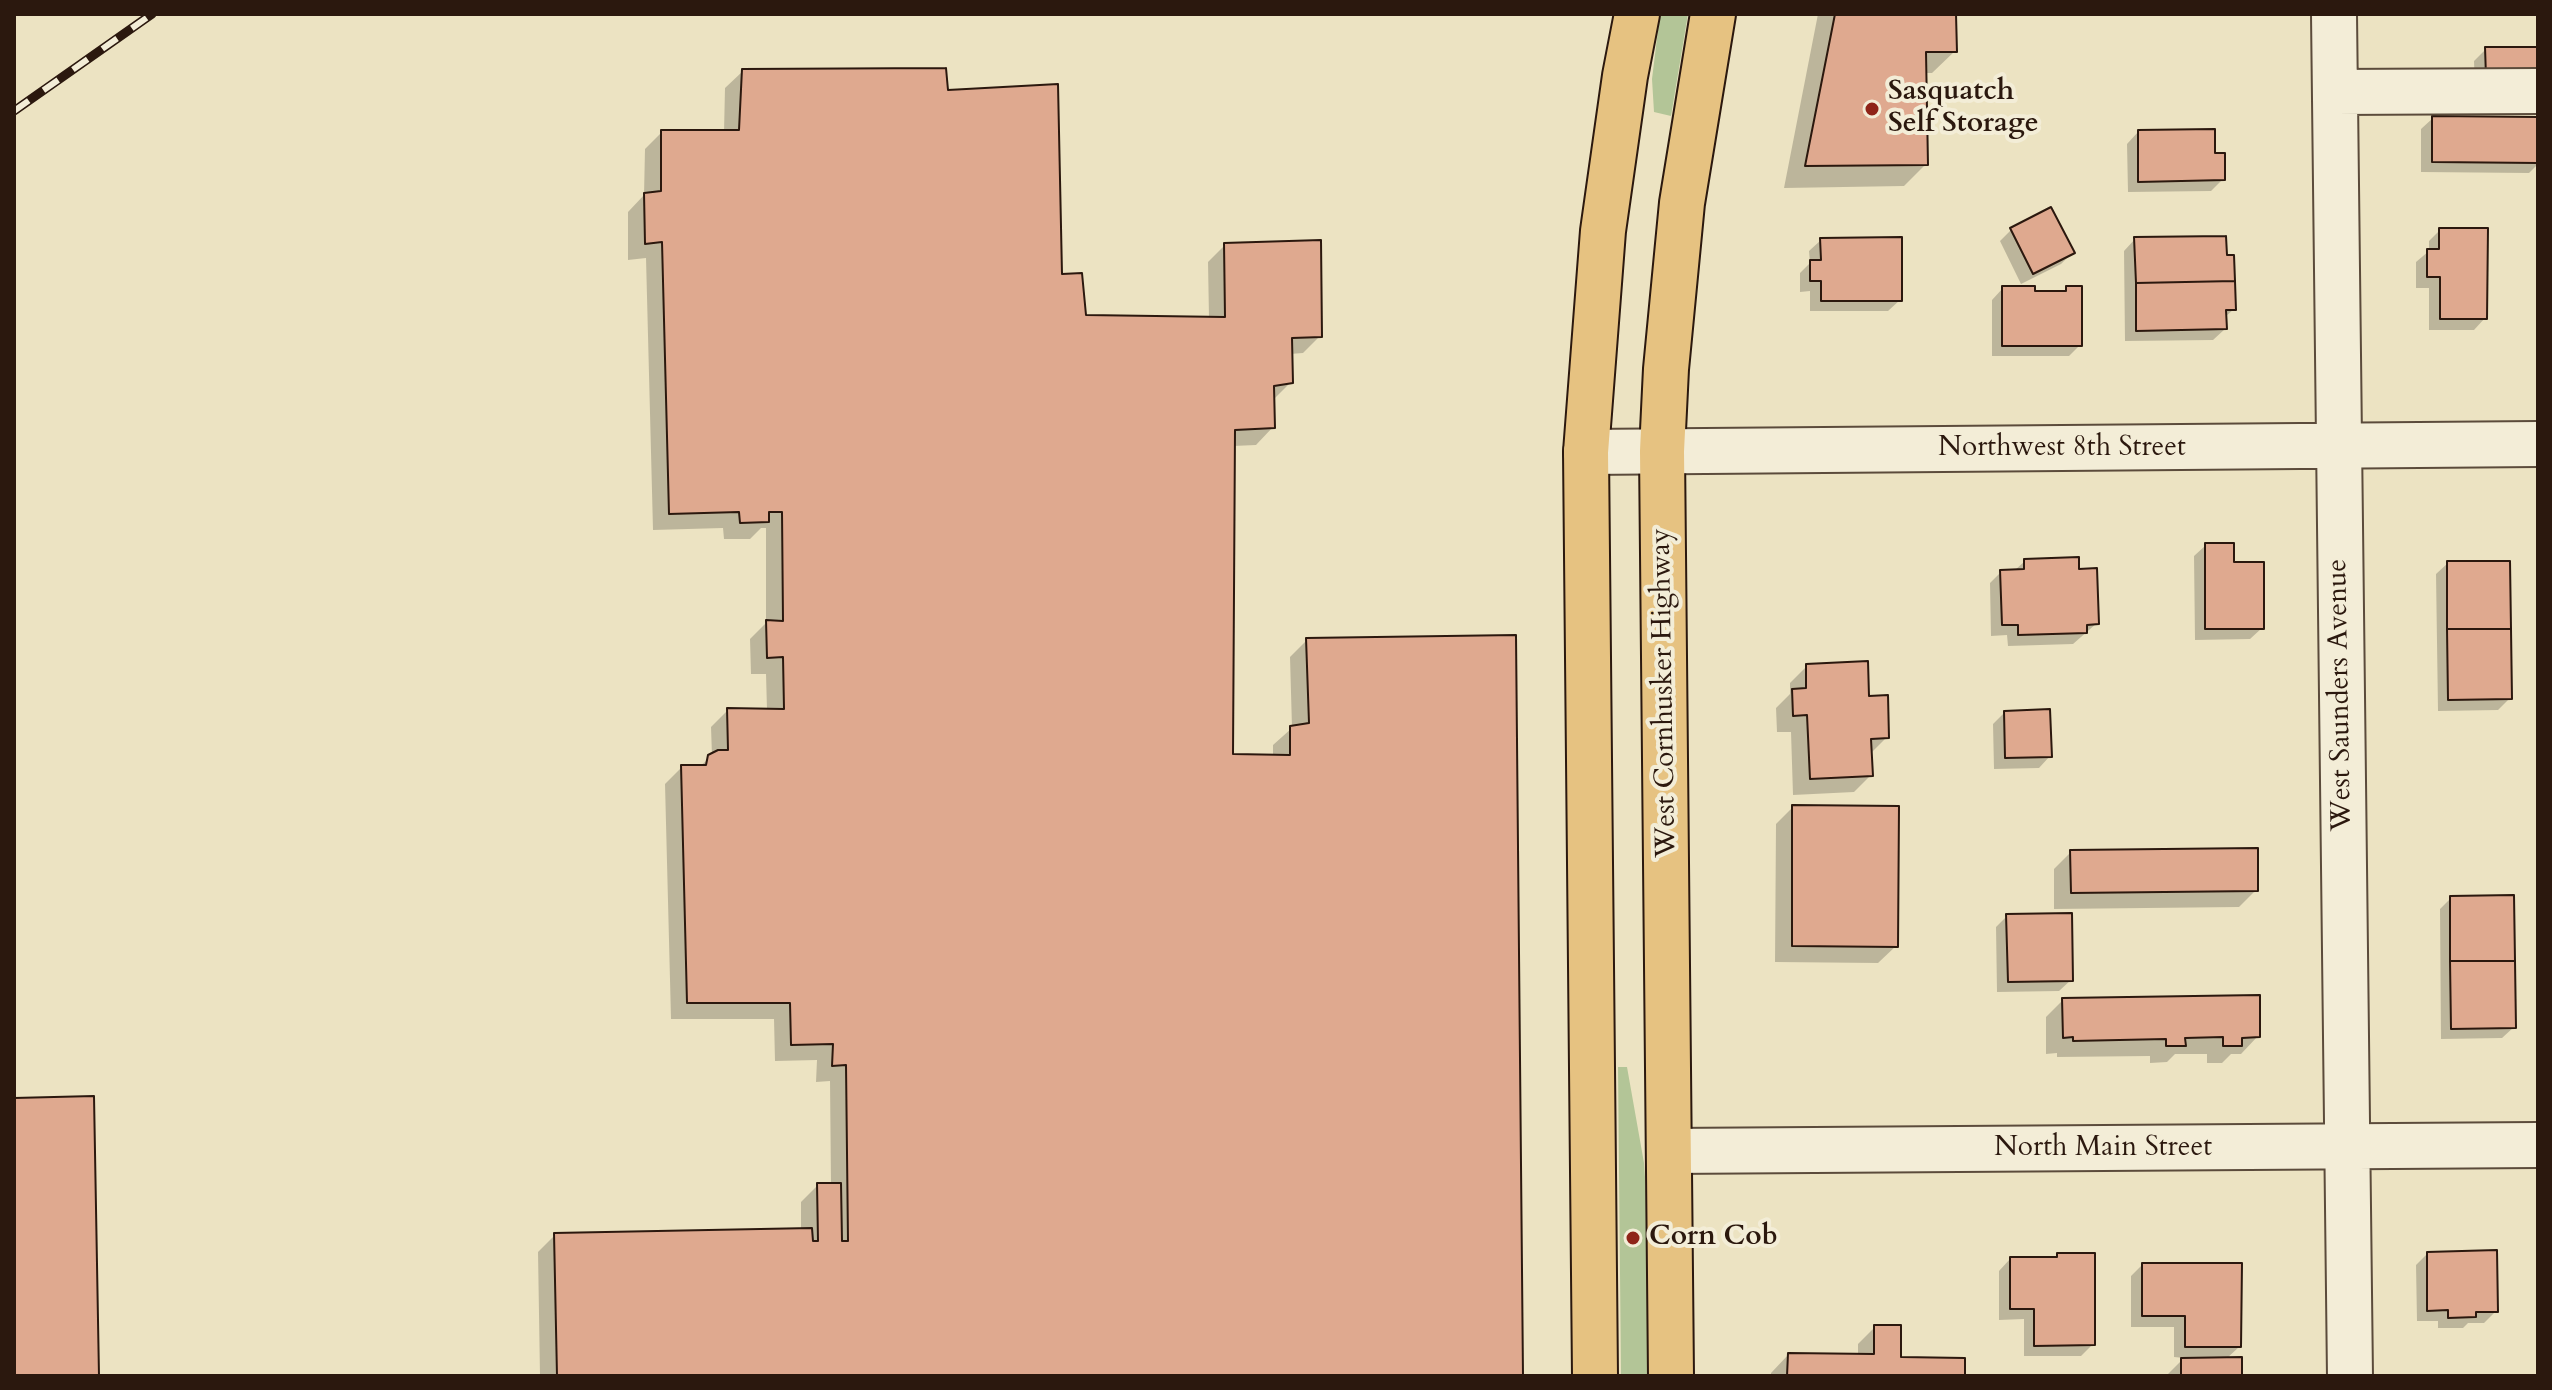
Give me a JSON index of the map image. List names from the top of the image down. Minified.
{"streets":{"main road":["West Cornhusker Highway"],"street":["Northwest 8th Street","West Saunders Avenue","North Main Street"]},"crossings":[["Northwest 8th Street","West Cornhusker Highway"],["Northwest 8th Street","West Saunders Avenue"],["West Cornhusker Highway","North Main Street"],["West Saunders Avenue","North Main Street"]],"places":["Sasquatch Self Storage","Corn Cob"]}
